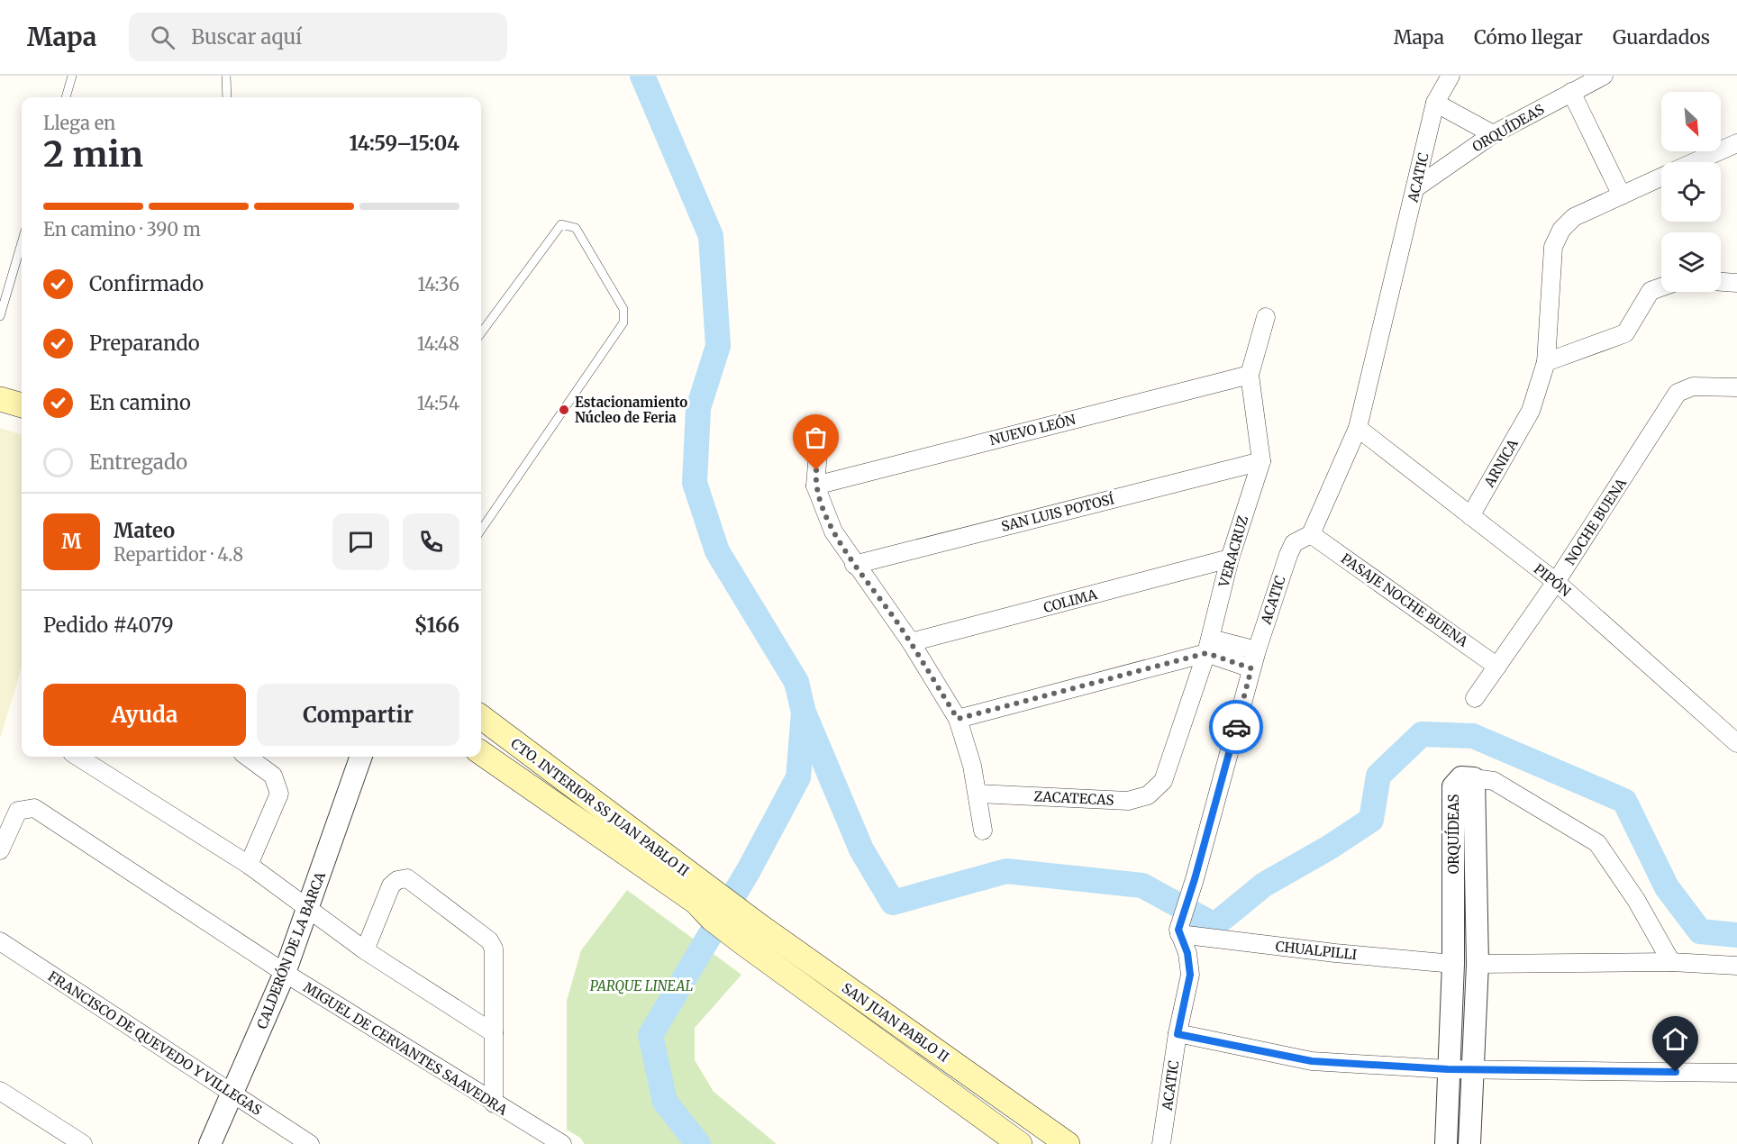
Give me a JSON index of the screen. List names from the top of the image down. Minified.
{"streets":{"main road":["CTO. INTERIOR SS JUAN PABLO II","SAN JUAN PABLO II"],"street":["ORQUÍDEAS","ACATIC","NUEVO LEÓN","ARNICA","SAN LUIS POTOSÍ","NOCHE BUENA","VERACRUZ","PIPÓN","PASAJE NOCHE BUENA","COLIMA","ZACATECAS","CALDERÓN DE LA BARCA","CHUALPILLI","FRANCISCO DE QUEVEDO Y VILLEGAS","MIGUEL DE CERVANTES SAAVEDRA"]},"crossings":[["ORQUÍDEAS","ACATIC"],["ORQUÍDEAS","CHUALPILLI"],["ACATIC","PIPÓN"],["ACATIC","PASAJE NOCHE BUENA"],["ACATIC","CHUALPILLI"],["NUEVO LEÓN","VERACRUZ"],["ARNICA","PIPÓN"],["SAN LUIS POTOSÍ","VERACRUZ"],["NOCHE BUENA","PIPÓN"],["NOCHE BUENA","PASAJE NOCHE BUENA"],["VERACRUZ","COLIMA"],["VERACRUZ","ZACATECAS"],["CTO. INTERIOR SS JUAN PABLO II","SAN JUAN PABLO II"],["CALDERÓN DE LA BARCA","FRANCISCO DE QUEVEDO Y VILLEGAS"],["CALDERÓN DE LA BARCA","MIGUEL DE CERVANTES SAAVEDRA"]],"parks":["PARQUE LINEAL"],"places":["Estacionamiento Núcleo de Feria"],"north":"bottom right","page":{"header":"Mapa","search":"Buscar aquí","nav":["Mapa","Cómo llegar","Guardados"],"heading":["2 min","Llega en","14:59–15:04"],"panel":["Mateo","Repartidor · 4.8","Pedido #4079","$166"],"bar":"En camino · 390 m","list":[["Confirmado","14:36"],["Preparando","14:48"],["En camino","14:54"],"Entregado"],"round":"M","buttons":["Ayuda","Compartir"]}}
